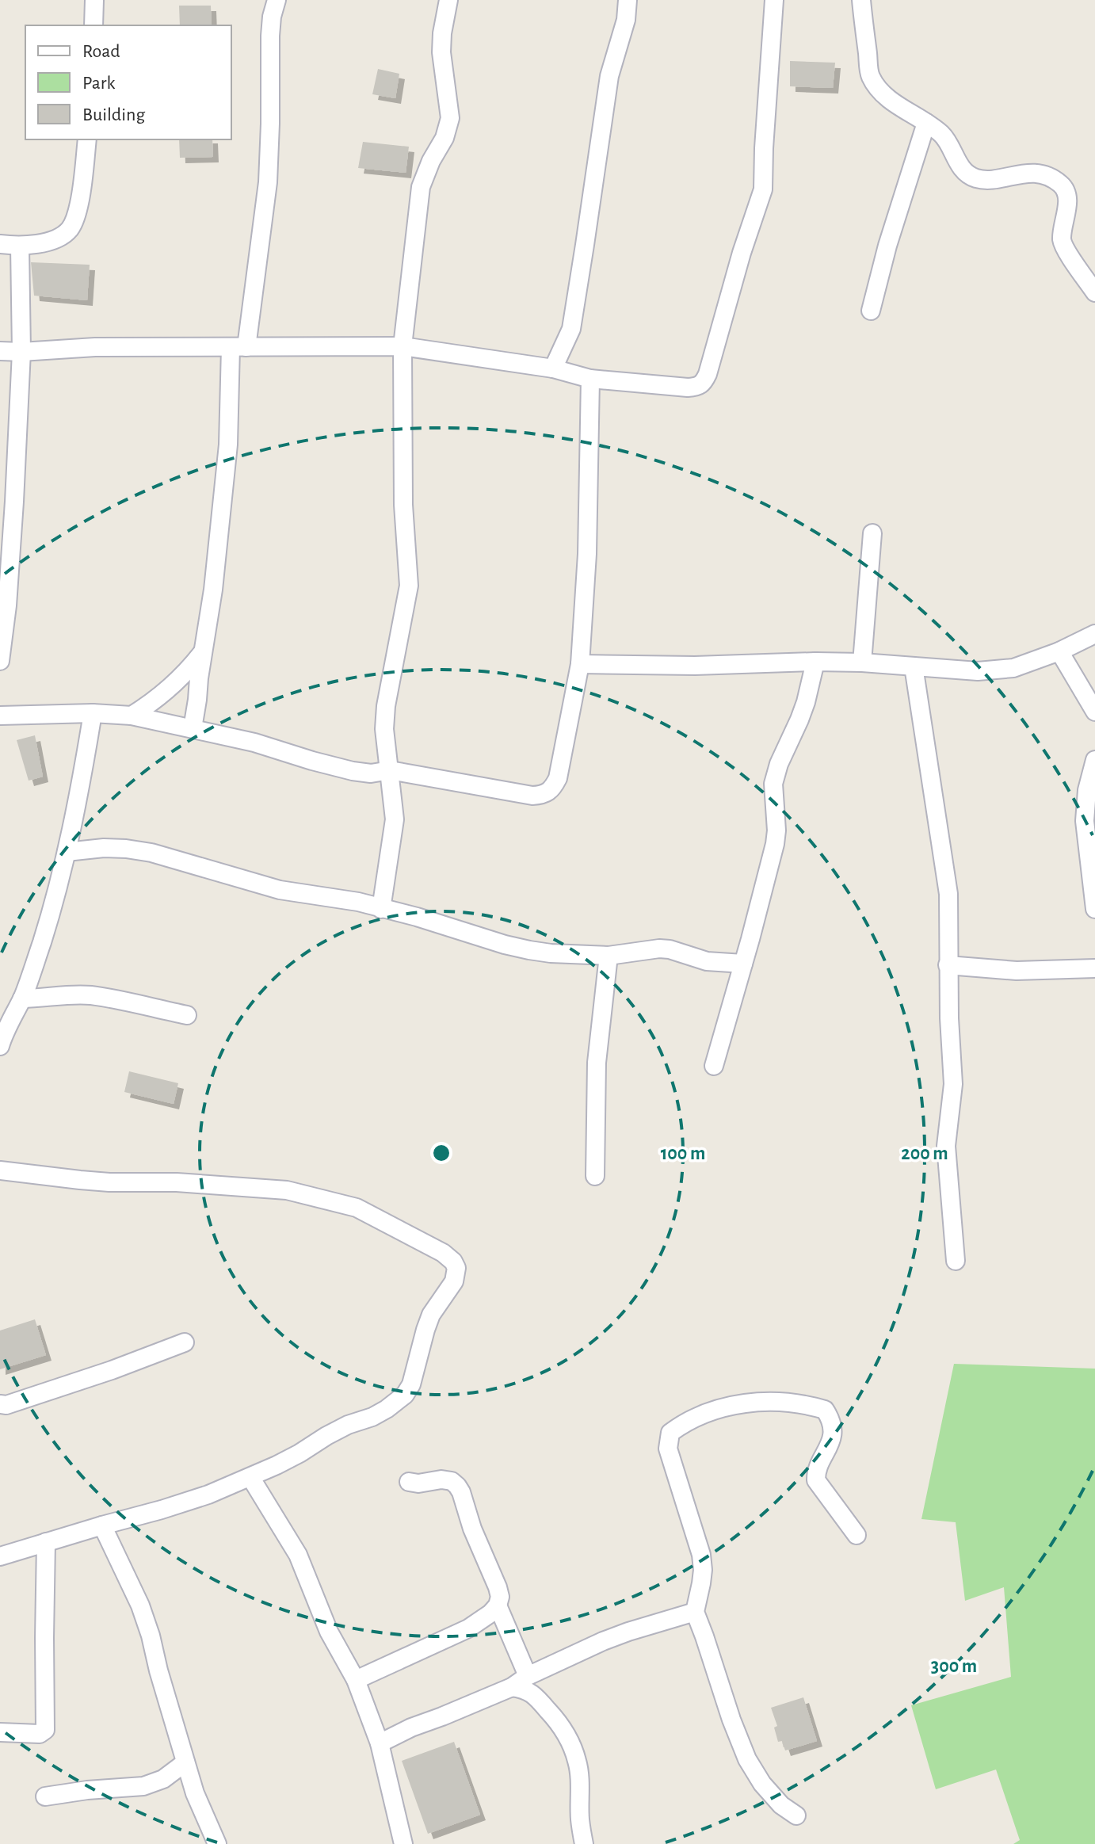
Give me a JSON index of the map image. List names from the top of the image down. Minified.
{"legend":["Road","Park","Building"],"rings":["100 m","200 m","300 m"]}
